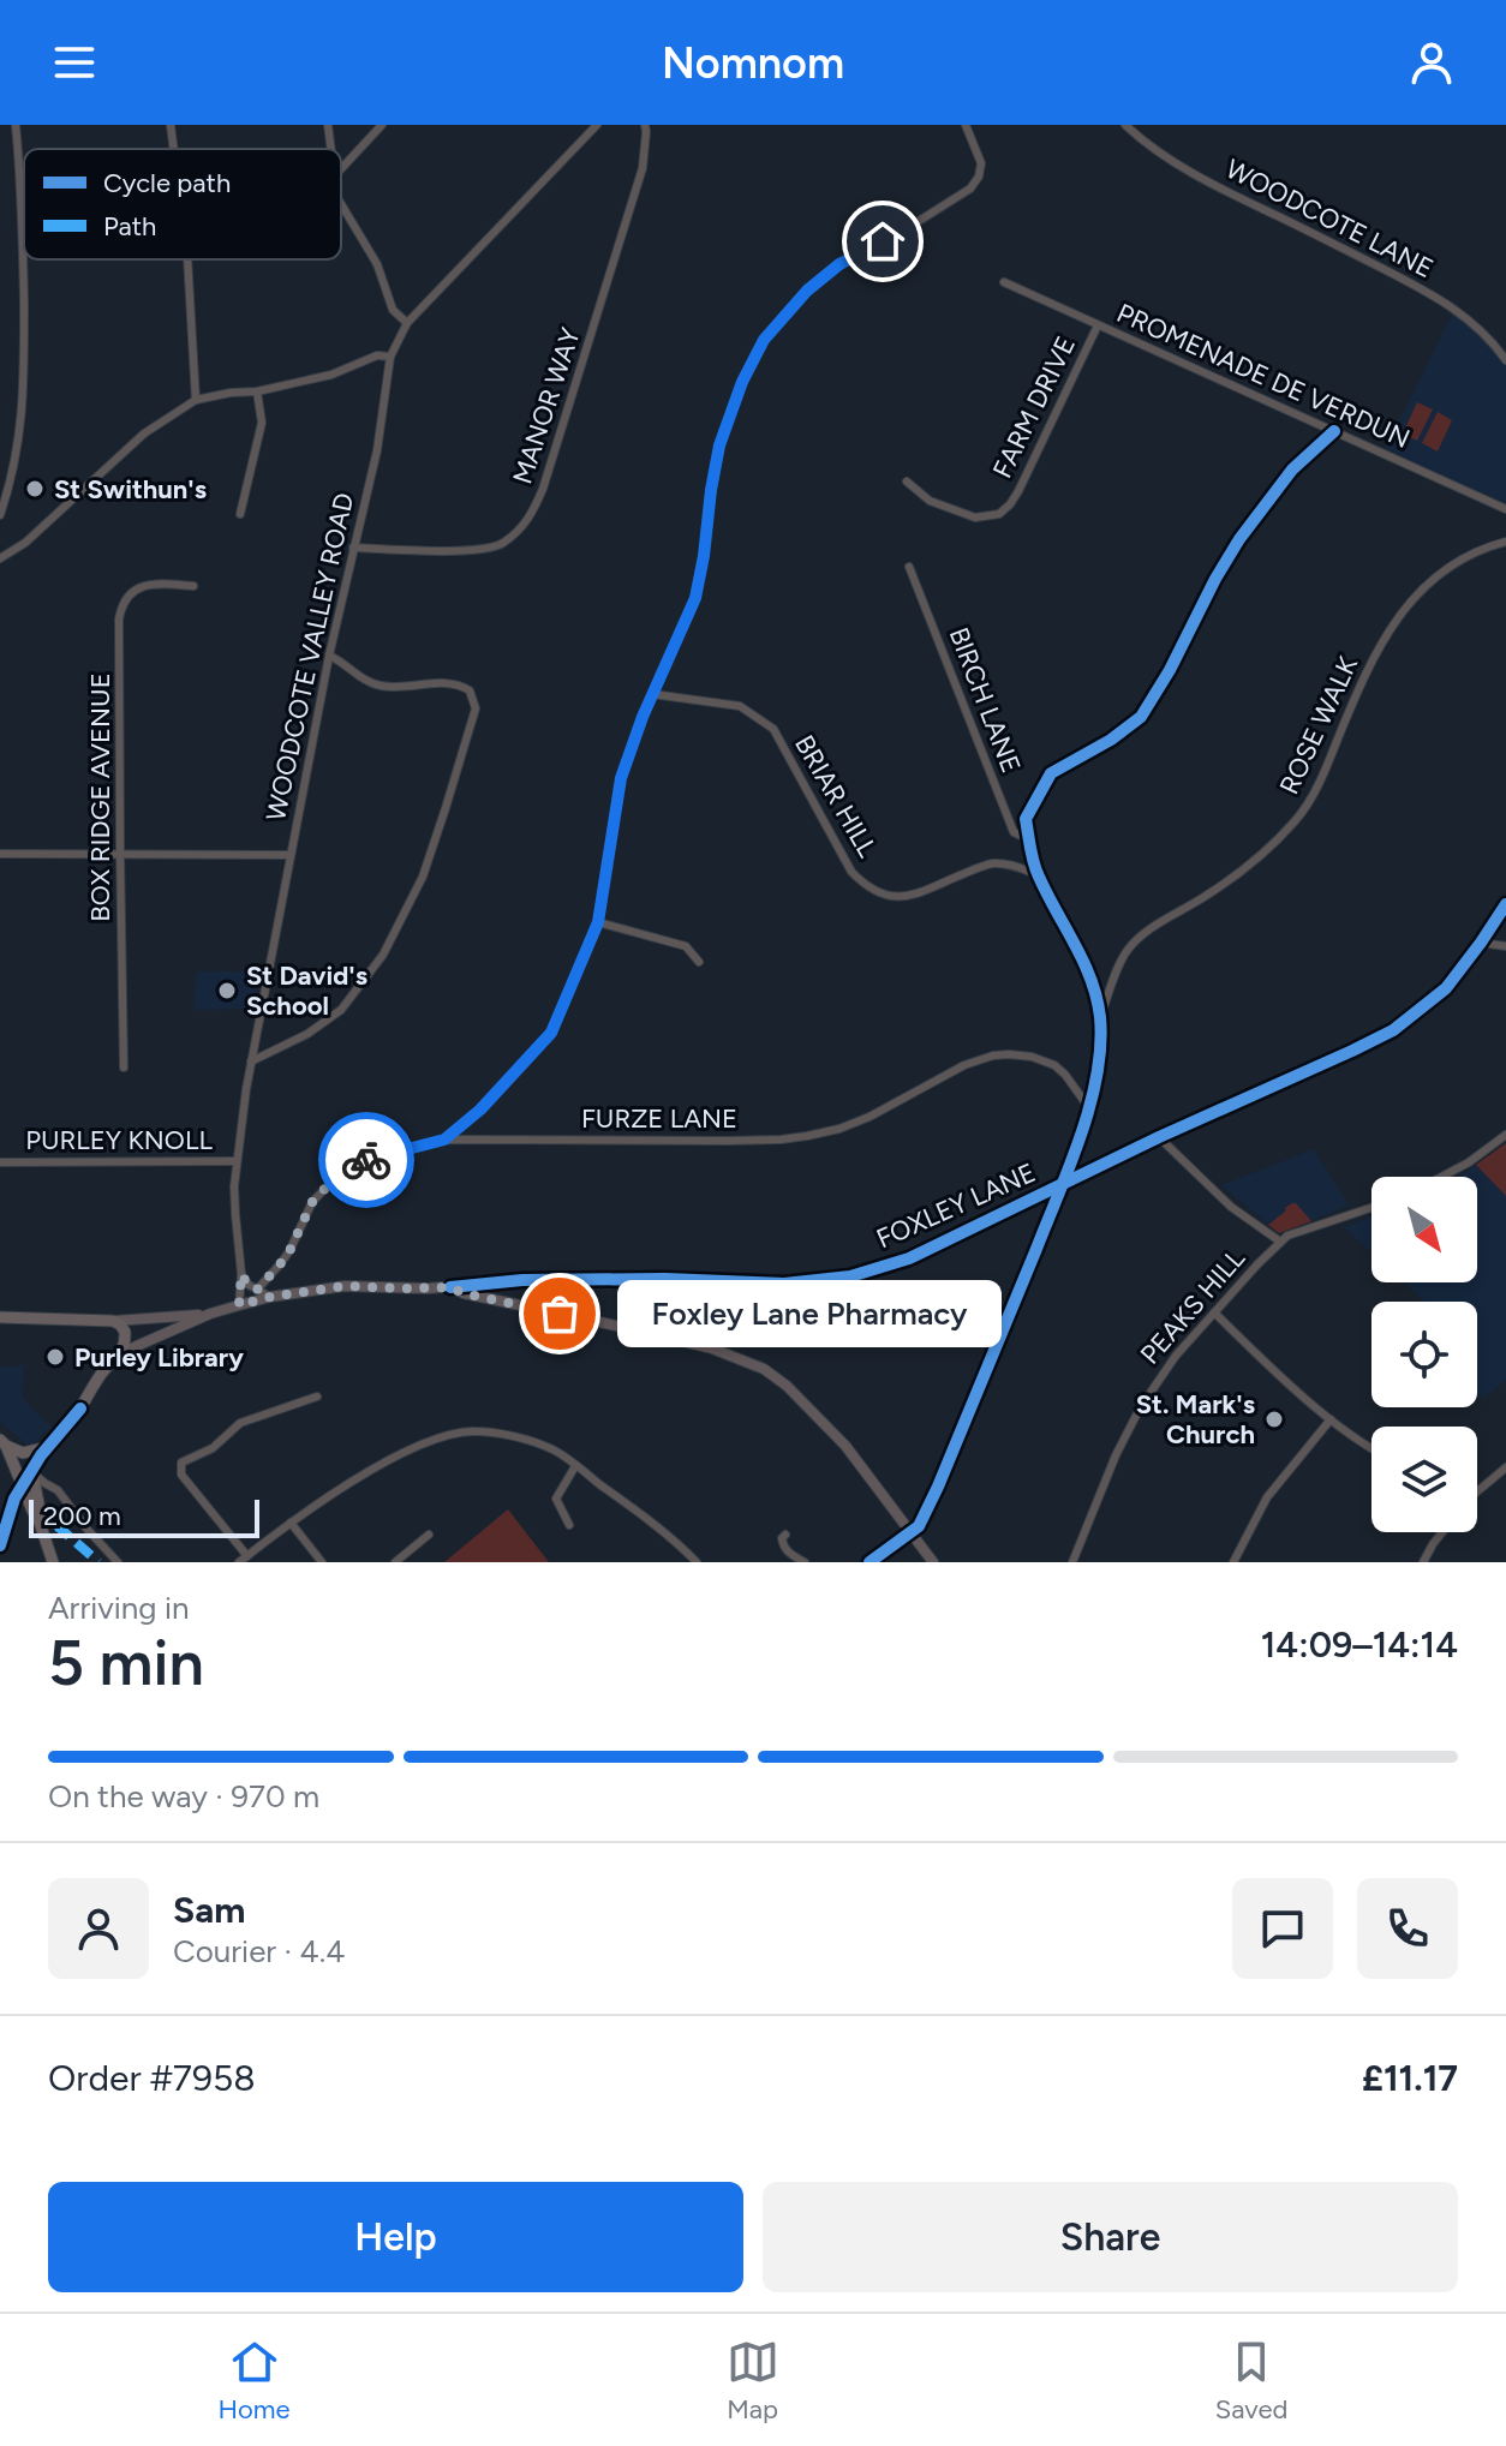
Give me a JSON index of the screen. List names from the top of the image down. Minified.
{"streets":{"main road":["FOXLEY LANE"],"street":["WOODCOTE LANE","PROMENADE DE VERDUN","MANOR WAY","FARM DRIVE","WOODCOTE VALLEY ROAD","BIRCH LANE","ROSE WALK","BRIAR HILL","BOX RIDGE AVENUE","FURZE LANE","PURLEY KNOLL","PEAKS HILL"]},"crossings":[["PROMENADE DE VERDUN","FARM DRIVE"],["MANOR WAY","WOODCOTE VALLEY ROAD"],["WOODCOTE VALLEY ROAD","PURLEY KNOLL"],["WOODCOTE VALLEY ROAD","FOXLEY LANE"]],"places":["St Swithun's","St David's School","Foxley Lane Pharmacy","Purley Library","St. Mark's Church"],"legend":["Cycle path","Path"],"scale_bar":"200 m","north":"bottom right","page":{"header":"Nomnom","bubble":"Foxley Lane Pharmacy","scale":"200 m","heading":["5 min","Arriving in","14:09–14:14"],"panel":["Sam","Courier · 4.4","Order #7958","£11.17"],"bar":"On the way · 970 m","buttons":["Help","Share"],"tabs":["Home","Map","Saved"]}}
